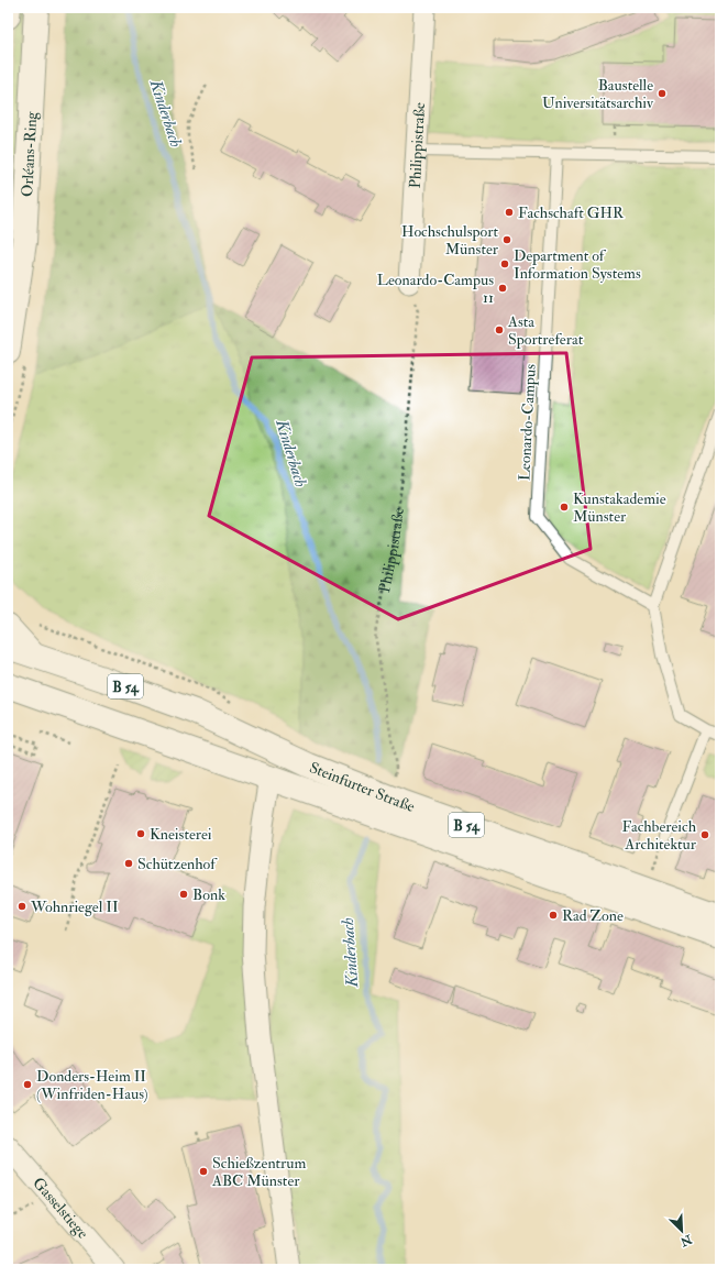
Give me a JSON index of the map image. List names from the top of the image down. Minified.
{"streets":{"main road":["Orléans-Ring","B 54","Steinfurter Straße"],"street":["Philippistraße","Gasselstiege"],"lane":["Leonardo-Campus"]},"crossings":[["B 54","Steinfurter Straße"]],"water":["Kinderbach"],"places":["Baustelle Universitätsarchiv","Fachschaft GHR","Hochschulsport Münster","Department of Information Systems","Leonardo-Campus 11","Asta Sportreferat","Kunstakademie Münster","Kneisterei","Fachbereich Architektur","Schützenhof","Bonk","Wohnriegel II","Rad Zone","Donders-Heim II (Winfriden-Haus)","Schießzentrum ABC Münster"],"north":"bottom right"}
